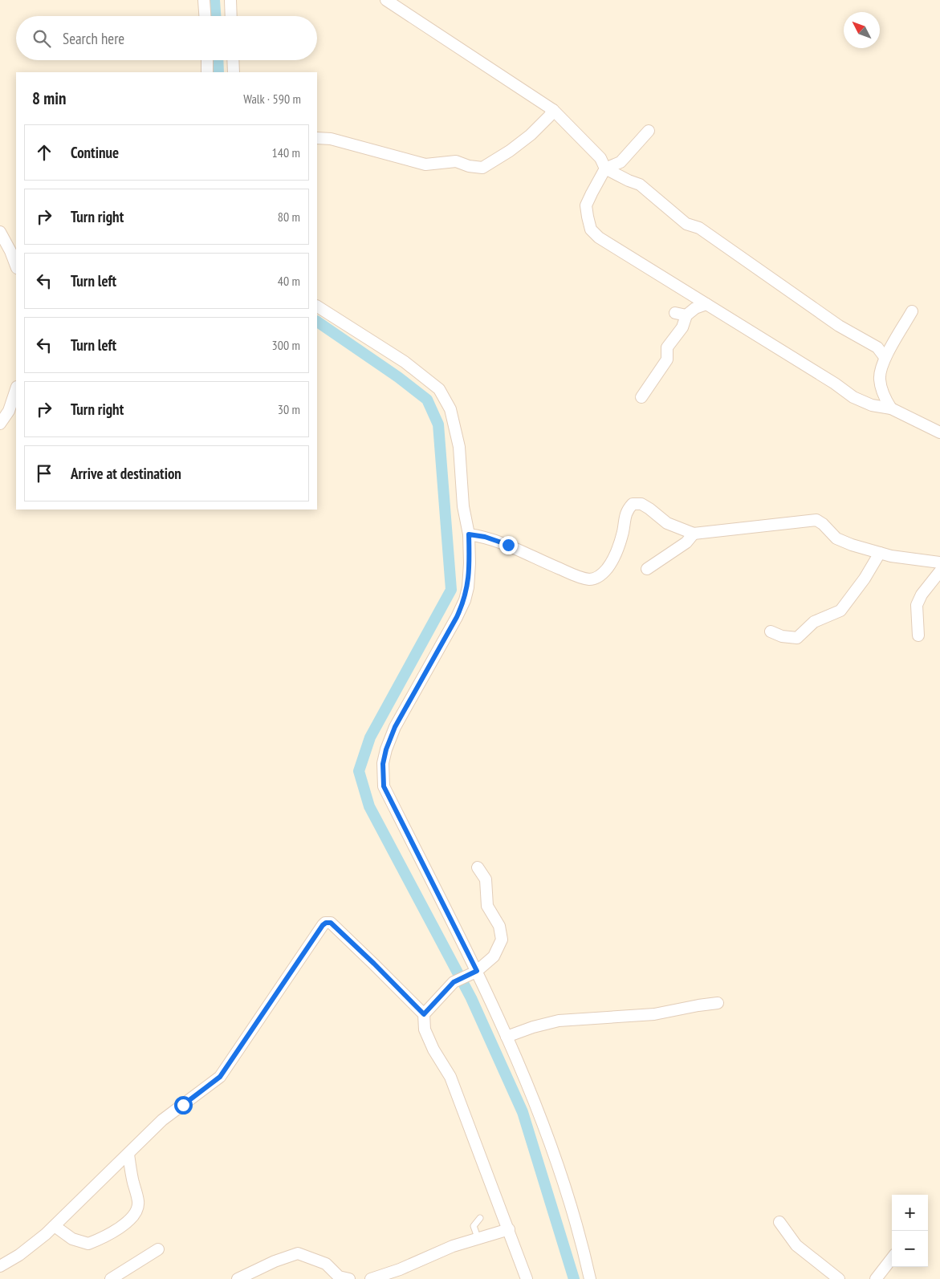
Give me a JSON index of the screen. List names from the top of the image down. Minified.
{"north":"top left","page":{"search":"Search here","heading":["8 min","Walk · 590 m"],"list":[["Continue","140 m"],["Turn right","80 m"],["Turn left","40 m"],["Turn left","300 m"],["Turn right","30 m"],"Arrive at destination"],"map_buttons":["+","−"]}}
